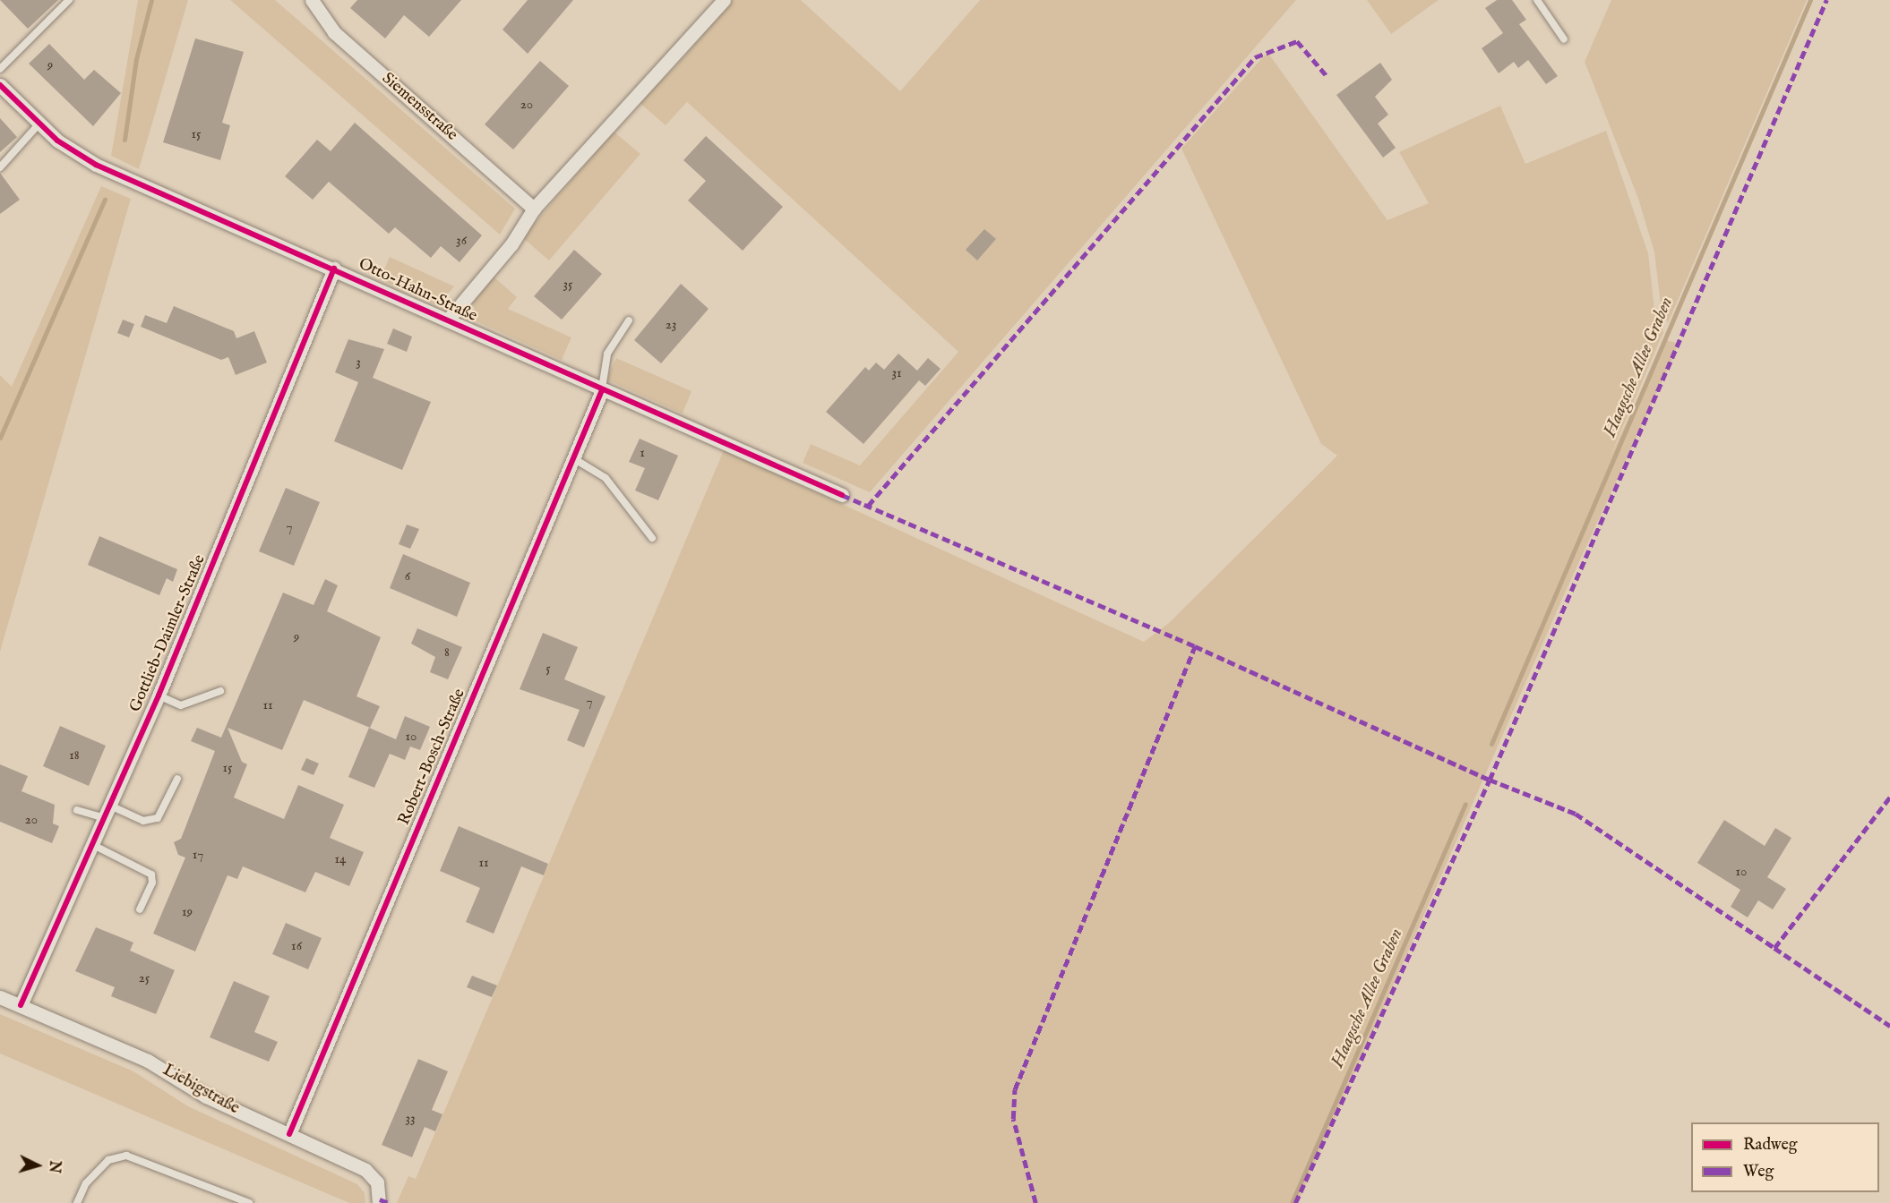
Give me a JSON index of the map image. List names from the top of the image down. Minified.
{"streets":{"street":["Siemensstraße","Otto-Hahn-Straße","Gottlieb-Daimler-Straße","Robert-Bosch-Straße","Liebigstraße"]},"crossings":[["Otto-Hahn-Straße","Gottlieb-Daimler-Straße"],["Otto-Hahn-Straße","Robert-Bosch-Straße"],["Gottlieb-Daimler-Straße","Liebigstraße"],["Robert-Bosch-Straße","Liebigstraße"]],"water":["Haagsche Allee Graben"],"house_numbers":["9","20","15","36","35","23","3","31","1","7","6","9","8","5","7","11","10","18","15","20","17","14","11","10","19","16","25","33"],"legend":["Radweg","Weg"],"north":"right"}
